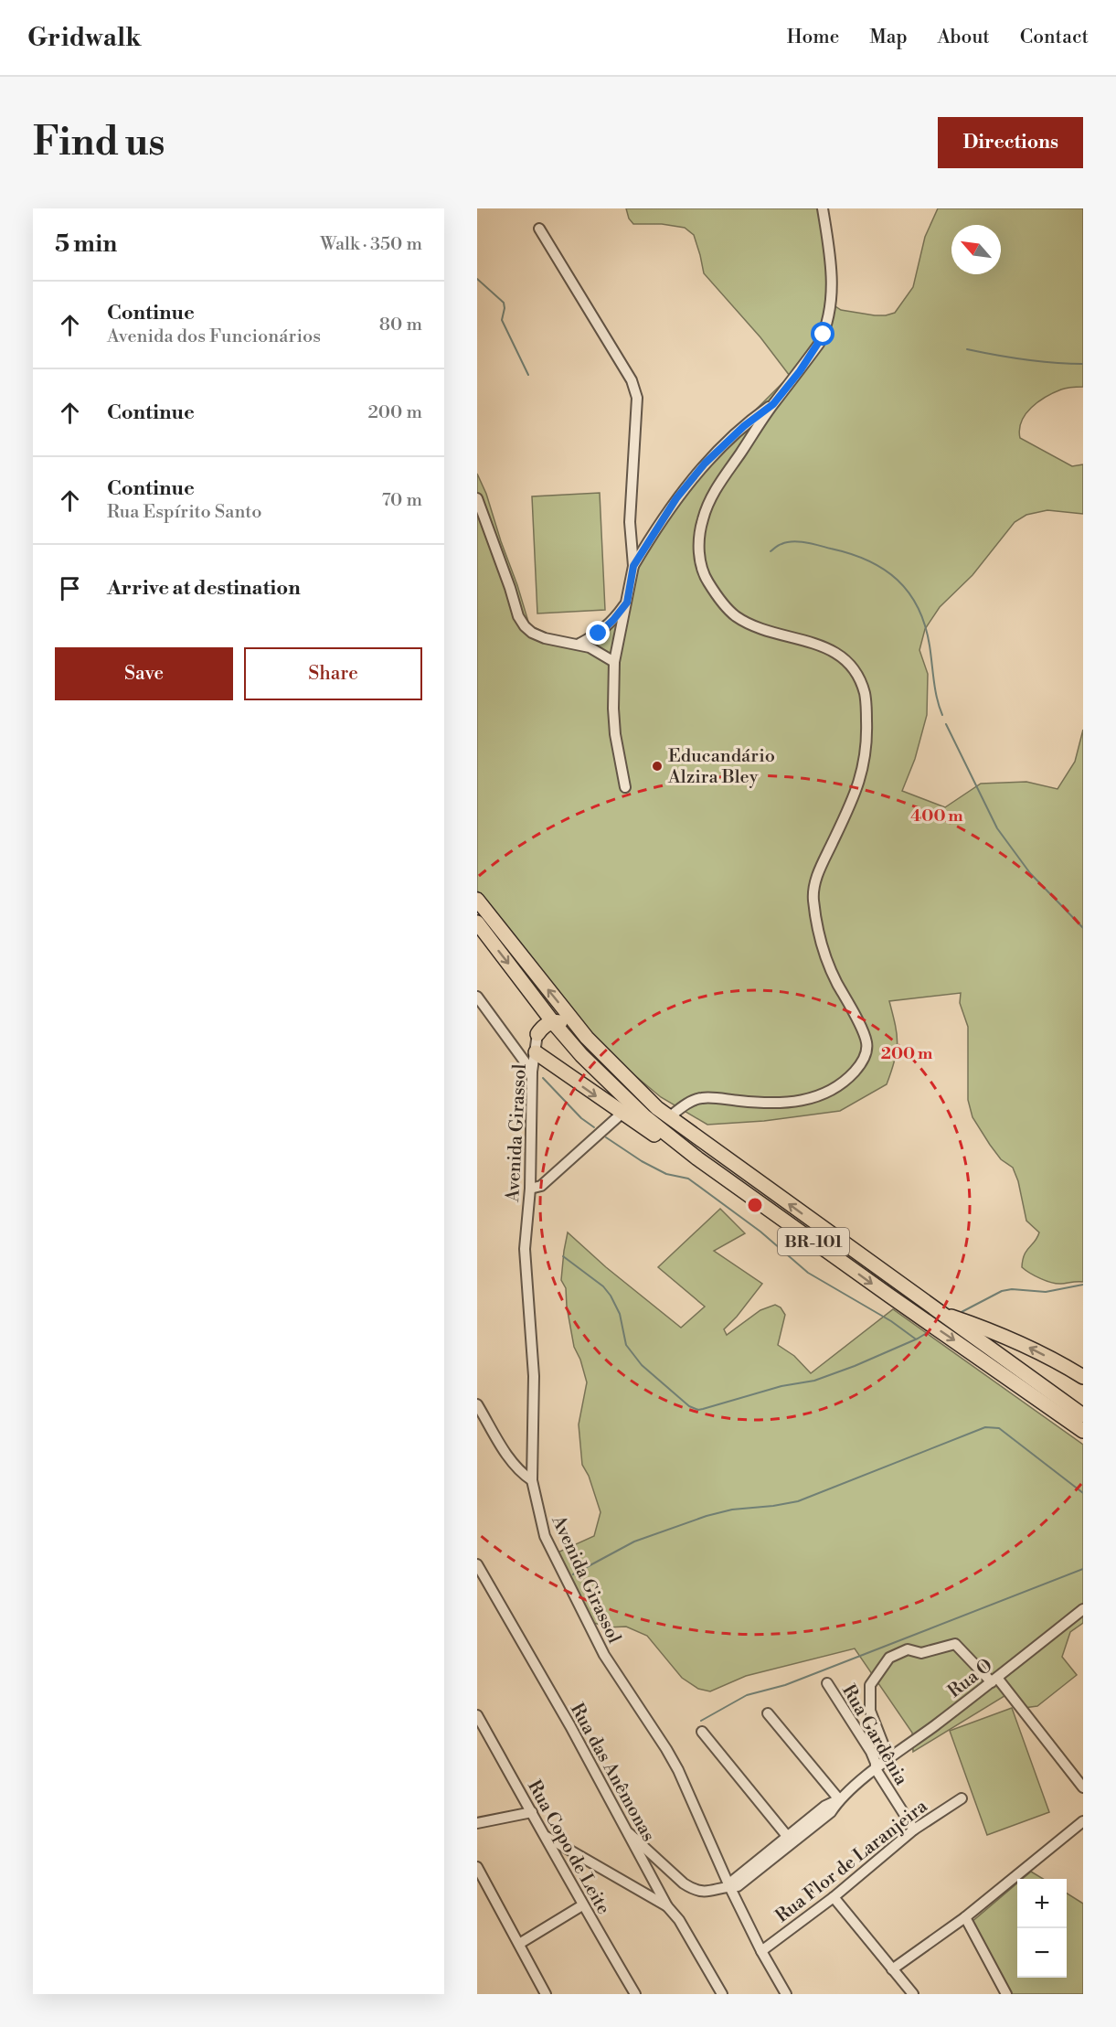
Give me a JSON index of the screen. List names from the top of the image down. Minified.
{"streets":{"highway":["BR-101"],"street":["Avenida Girassol","Rua O","Rua Gardênia","Rua das Anêmonas","Rua Copo de Leite","Rua Flor de Laranjeira"]},"crossings":[["Avenida Girassol","Rua Flor de Laranjeira"],["Rua O","Rua Gardênia"],["Rua Gardênia","Rua Flor de Laranjeira"]],"places":["Educandário Alzira Bley"],"north":"top left","page":{"header":"Gridwalk","nav":["Home","Map","About","Contact"],"buttons":["Directions",["Save","Share"]],"title":"Find us","heading":["5 min","Walk · 350 m"],"list":[["Continue","Avenida dos Funcionários","80 m"],["Continue","200 m"],["Continue","Rua Espírito Santo","70 m"],"Arrive at destination"],"map_buttons":["+","−"]},"rings":["400 m","200 m"]}
